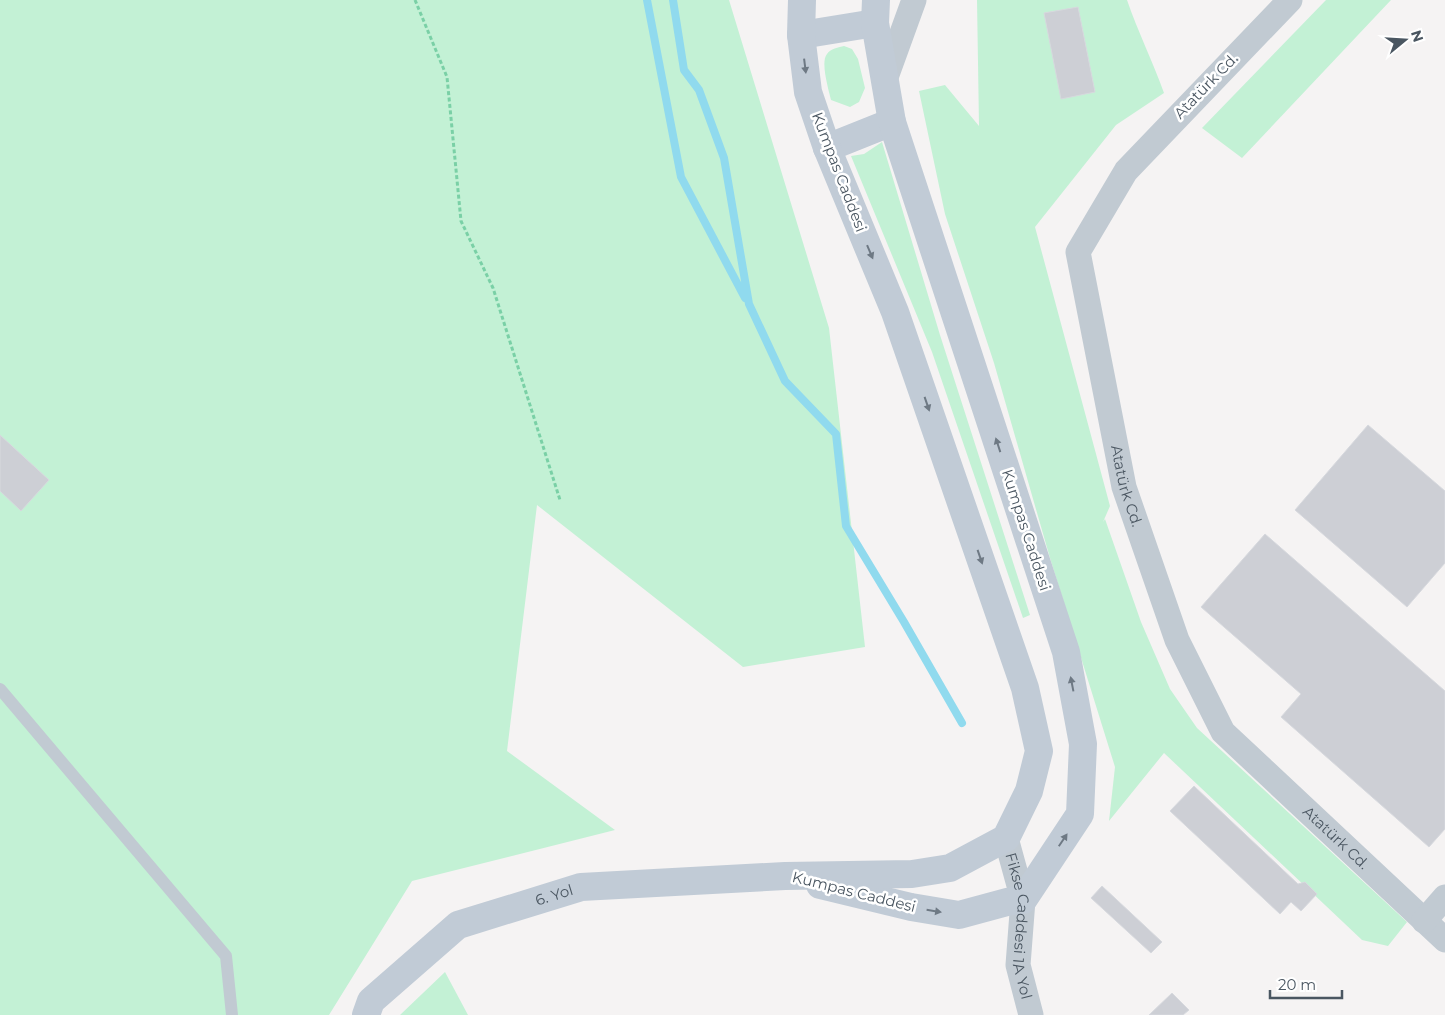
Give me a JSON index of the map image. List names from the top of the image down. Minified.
{"streets":{"main road":["Kumpas Caddesi","6. Yol"],"street":["Atatürk Cd.","Fikse Caddesi 1A Yol"]},"crossings":[["Kumpas Caddesi","6. Yol"],["Kumpas Caddesi","Fikse Caddesi 1A Yol"]],"scale_bar":"20 m","north":"right"}
